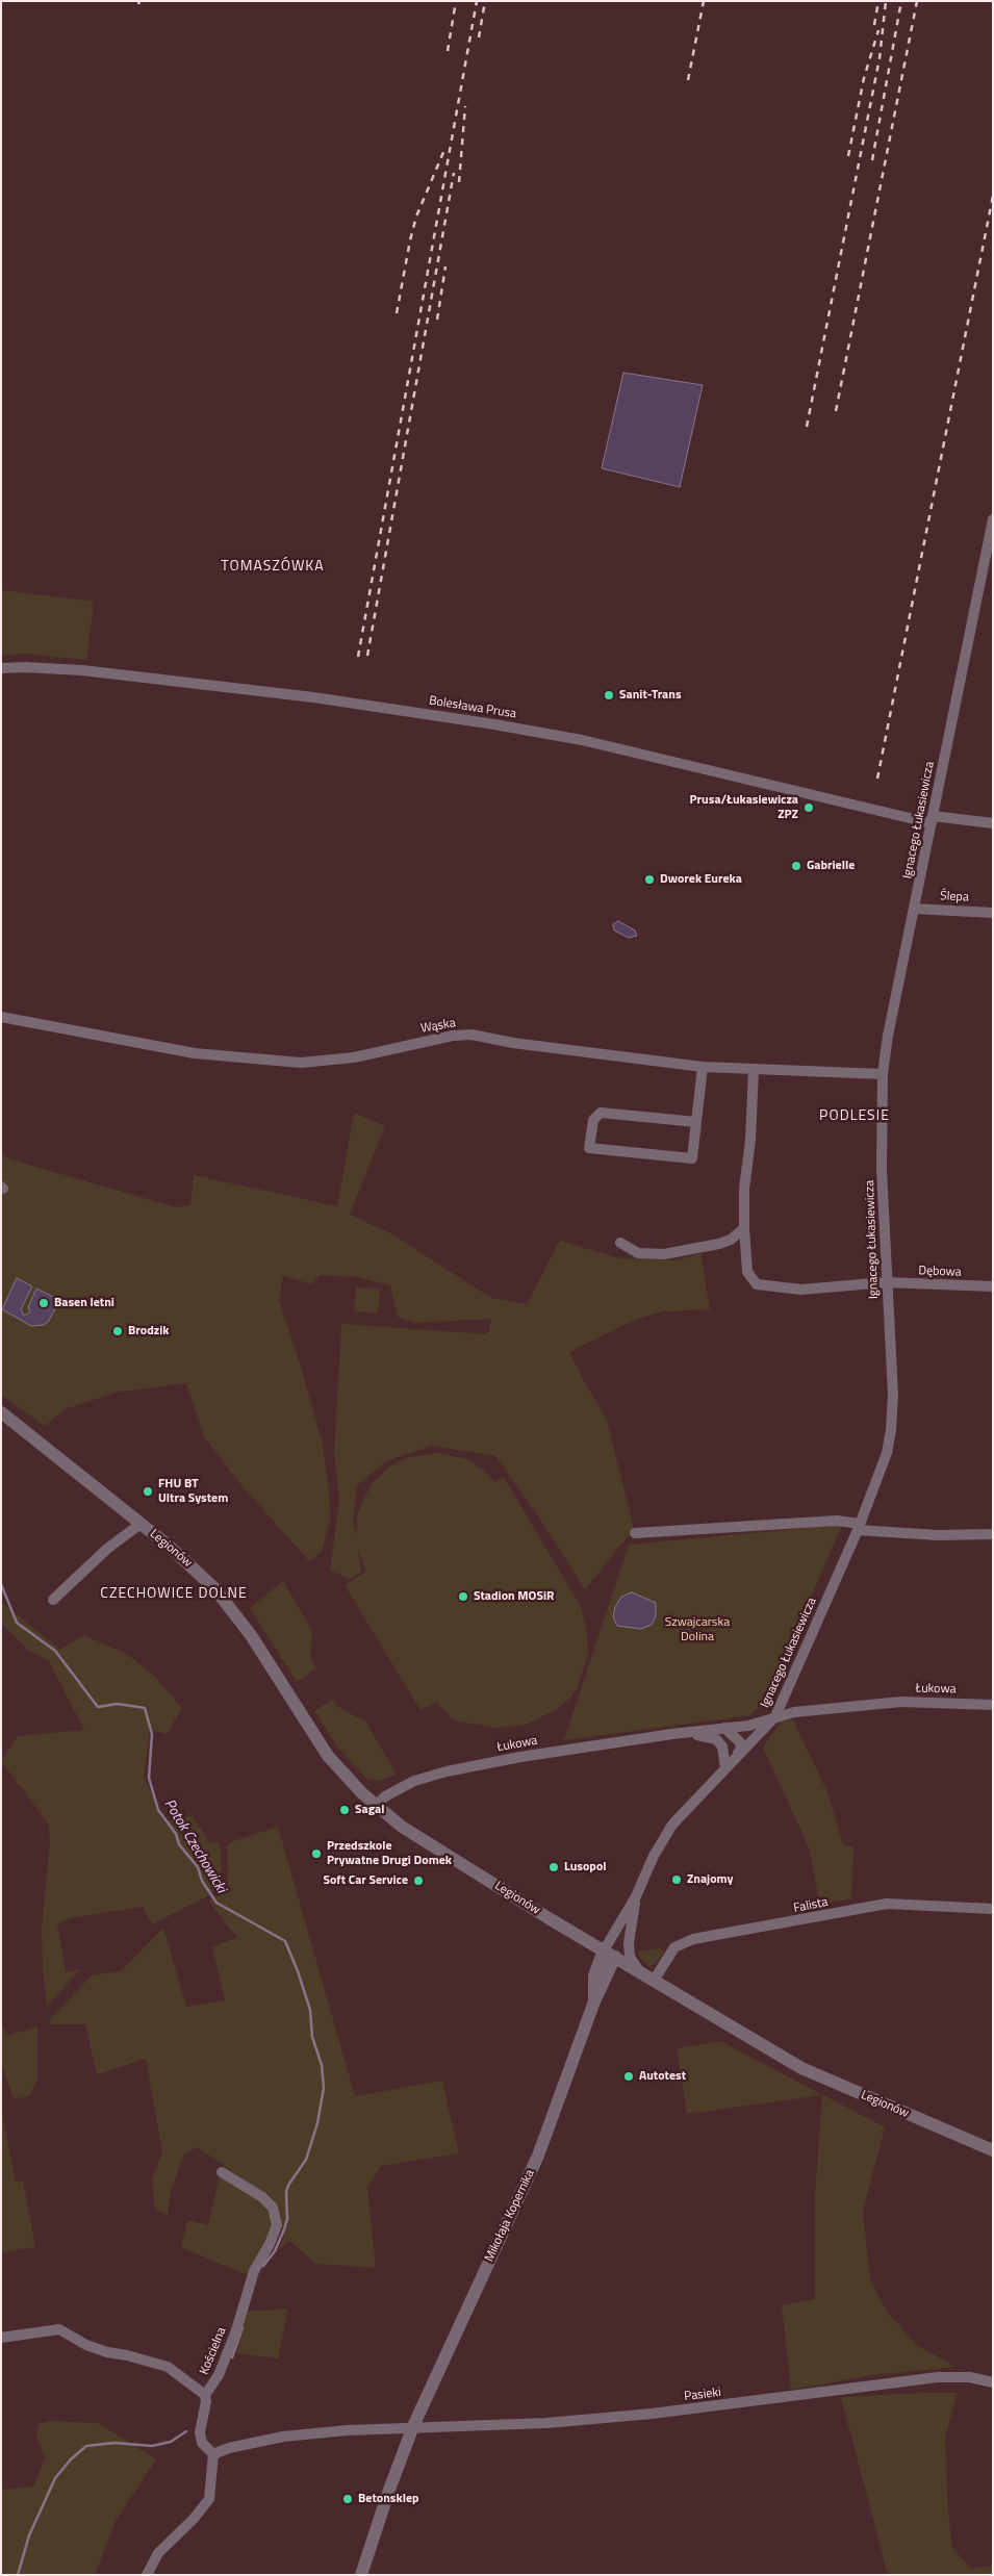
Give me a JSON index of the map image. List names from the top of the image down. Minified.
{"streets":{"street":["Bolesława Prusa","Ignacego Łukasiewicza","Ślepa","Wąska","Dębowa","Legionów","Łukowa","Falista","Mikołaja Kopernika","Kościelna","Pasieki"]},"crossings":[["Bolesława Prusa","Ignacego Łukasiewicza"],["Ignacego Łukasiewicza","Ślepa"],["Ignacego Łukasiewicza","Wąska"],["Ignacego Łukasiewicza","Dębowa"],["Ignacego Łukasiewicza","Legionów"],["Ignacego Łukasiewicza","Łukowa"],["Ignacego Łukasiewicza","Mikołaja Kopernika"],["Wąska","Dębowa"],["Legionów","Łukowa"],["Legionów","Falista"],["Legionów","Mikołaja Kopernika"],["Mikołaja Kopernika","Pasieki"]],"districts":["TOMASZÓWKA","PODLESIE","CZECHOWICE DOLNE"],"water":["Potok Czechowicki"],"parks":["Szwajcarska Dolina"],"places":["Sanit-Trans","Prusa/Łukasiewicza ZPZ","Gabrielle","Dworek Eureka","Basen letni","Brodzik","FHU BT Ultra System","Stadion MOSiR","Sagal","Przedszkole Prywatne Drugi Domek","Lusopol","Znajomy","Soft Car Service","Autotest","Betonsklep"]}
